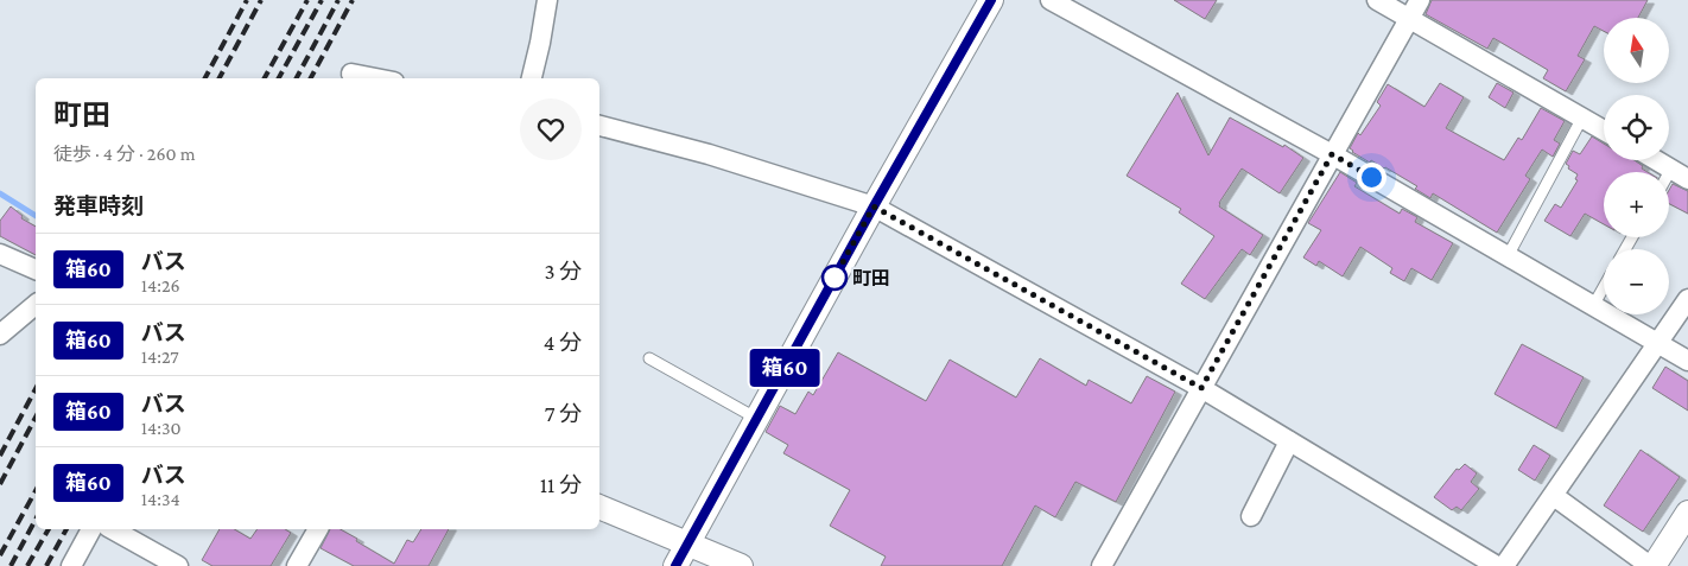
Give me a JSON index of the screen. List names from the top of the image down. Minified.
{"places":["町田"],"lines":["bus line 箱60"],"north":"top","page":{"on_map":"箱60","map_buttons":["+","−"],"heading":[["町田","徒歩 · 4 分 · 260 m"],"発車時刻"],"list":[{"mark":"箱60","name":"バス","note":"14:26","value":"3 分"},{"mark":"箱60","name":"バス","note":"14:27","value":"4 分"},{"mark":"箱60","name":"バス","note":"14:30","value":"7 分"},{"mark":"箱60","name":"バス","note":"14:34","value":"11 分"}]}}
